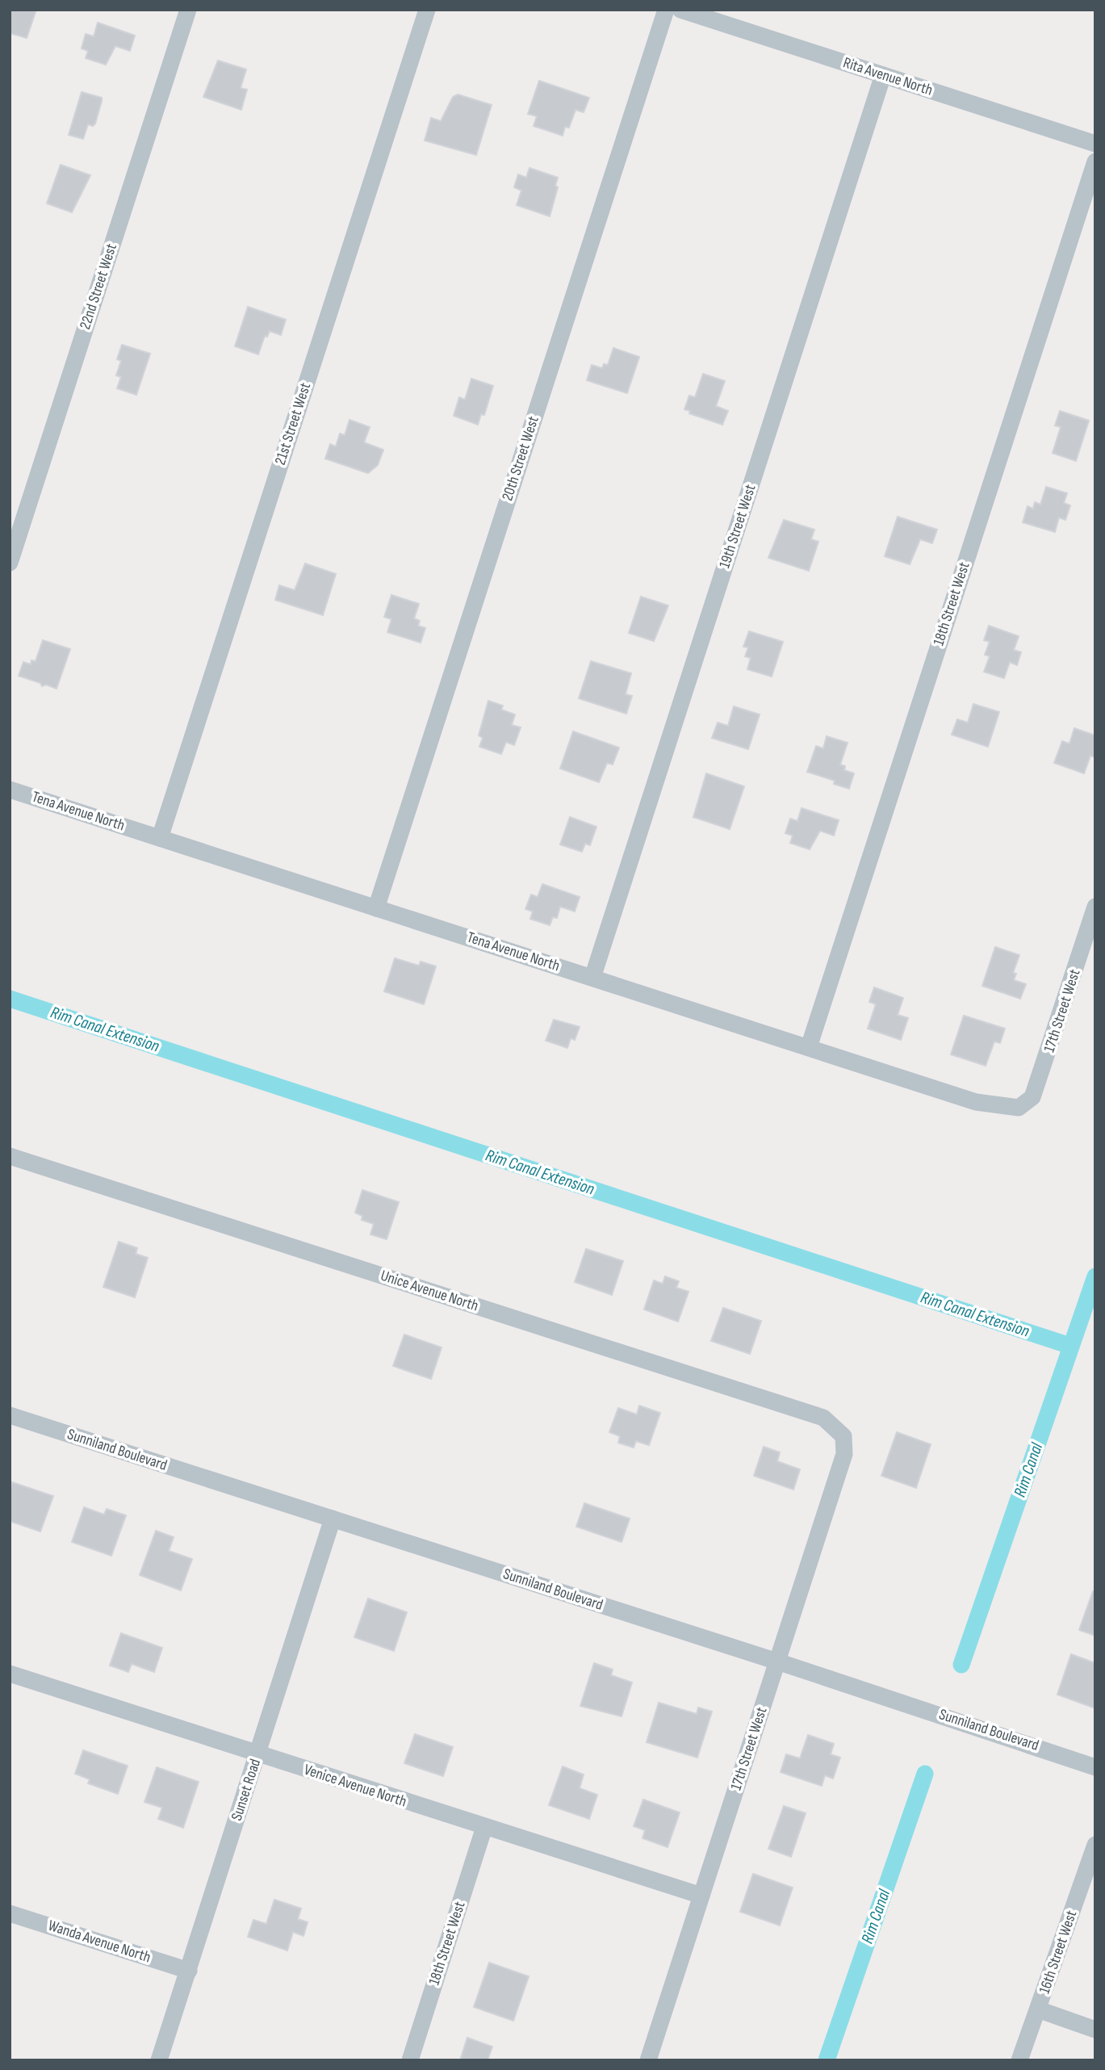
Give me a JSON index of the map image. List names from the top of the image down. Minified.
{"streets":{"street":["Rita Avenue North","22nd Street West","21st Street West","20th Street West","19th Street West","18th Street West","Tena Avenue North","17th Street West","Unice Avenue North","Sunniland Boulevard","Venice Avenue North","Sunset Road","Wanda Avenue North","16th Street West"]},"crossings":[["Rita Avenue North","19th Street West"],["21st Street West","Tena Avenue North"],["20th Street West","Tena Avenue North"],["19th Street West","Tena Avenue North"],["18th Street West","Tena Avenue North"],["18th Street West","Venice Avenue North"],["Tena Avenue North","17th Street West"],["17th Street West","Unice Avenue North"],["17th Street West","Sunniland Boulevard"],["17th Street West","Venice Avenue North"],["Sunniland Boulevard","Sunset Road"],["Venice Avenue North","Sunset Road"],["Sunset Road","Wanda Avenue North"]],"water":["Rim Canal Extension","Rim Canal"]}
